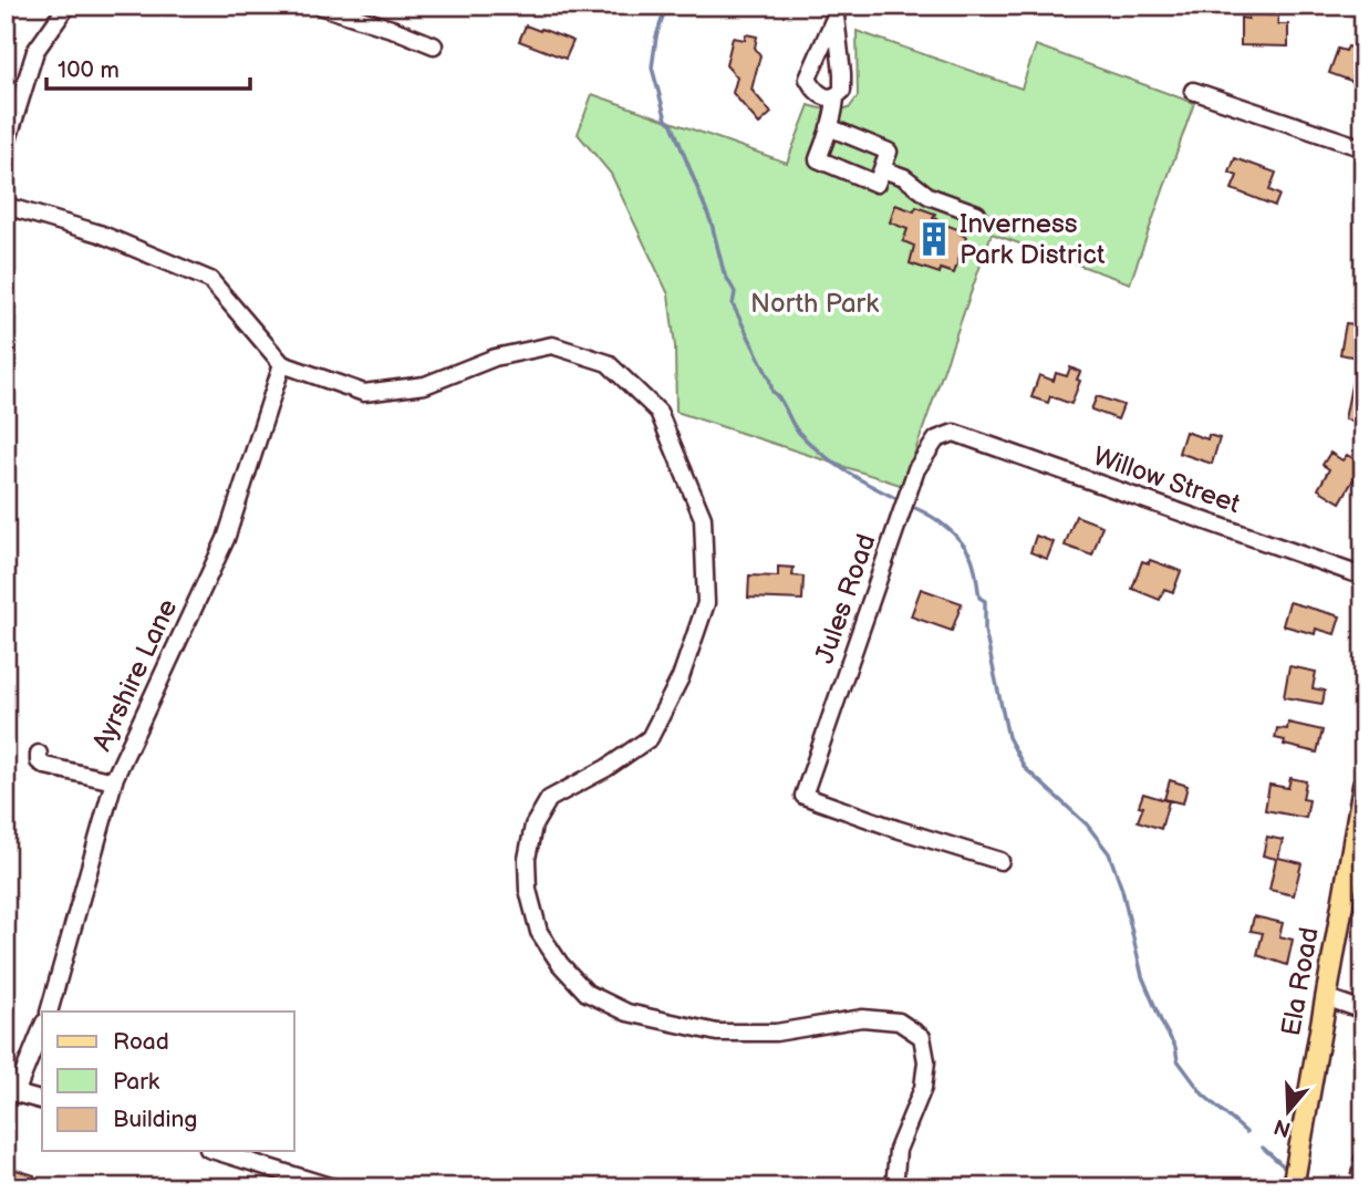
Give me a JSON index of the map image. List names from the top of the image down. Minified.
{"streets":{"main road":["Ela Road"],"street":["Willow Street","Jules Road","Ayrshire Lane"]},"crossings":[["Willow Street","Jules Road"]],"parks":["North Park"],"places":{"building":["Inverness Park District"]},"legend":["Road","Park","Building"],"scale_bar":"100 m","north":"bottom"}
